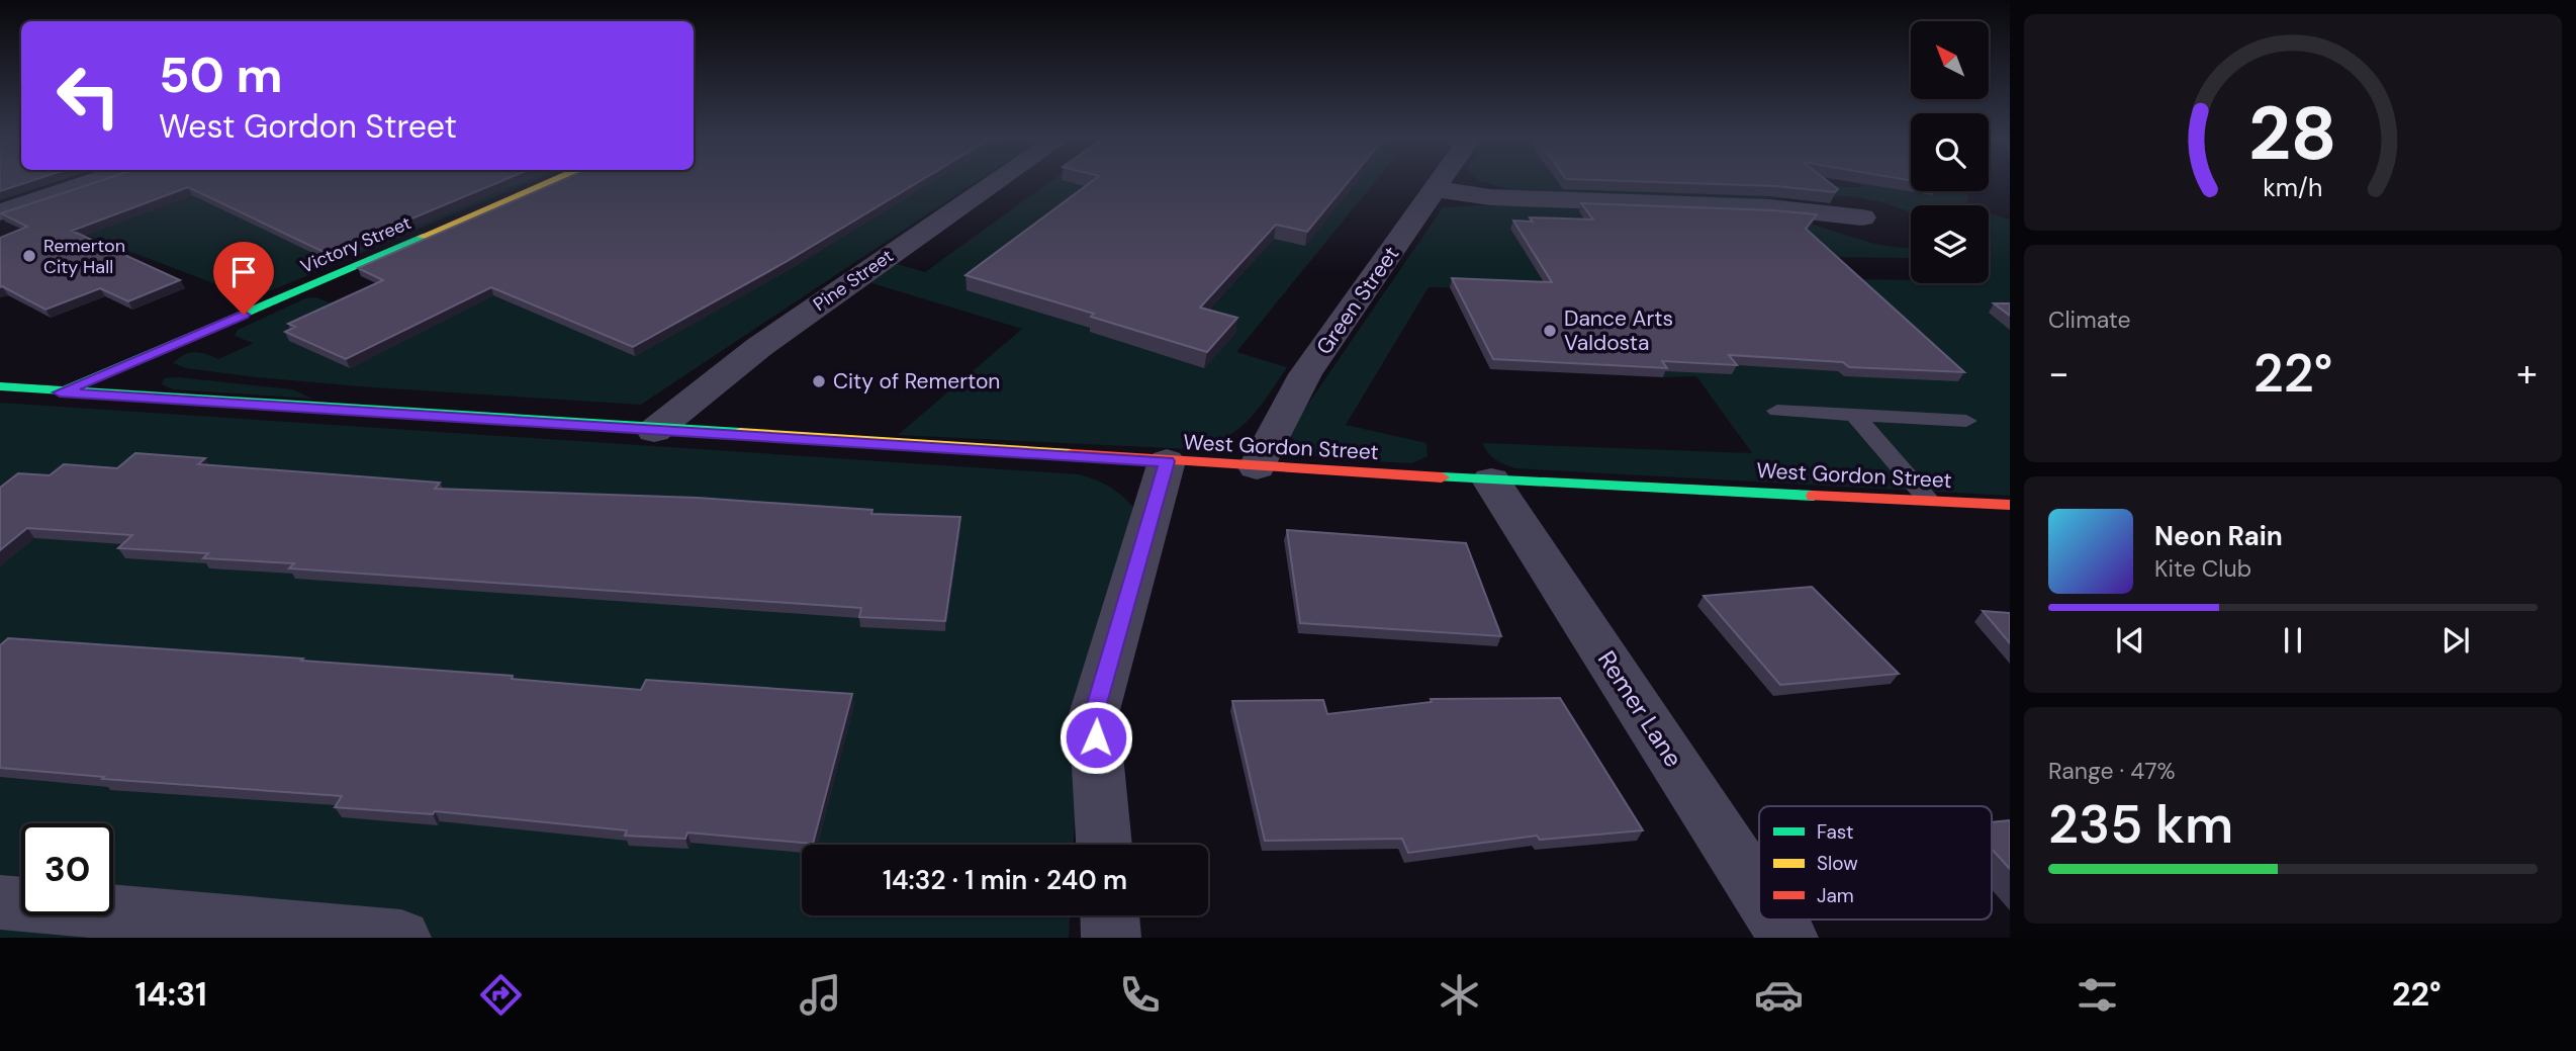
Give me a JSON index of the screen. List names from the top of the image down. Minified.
{"streets":{"street":["Victory Street","Pine Street","Green Street","West Gordon Street","Remer Lane"]},"crossings":[["Victory Street","West Gordon Street"],["Pine Street","West Gordon Street"],["Green Street","West Gordon Street"],["West Gordon Street","Remer Lane"]],"places":["Remerton City Hall","Dance Arts Valdosta","City of Remerton"],"legend":["Fast","Slow","Jam"],"north":"top left","page":{"turn":["50 m","West Gordon Street"],"tile":["Climate",["Range · 47%","235 km"]],"heat":["−","22°","+"],"song":["Neon Rain","Kite Club"],"limit":"30","trip":"14:32 · 1 min · 240 m","tabs":["14:31","22°"],"gauge":["28","km/h"]}}
